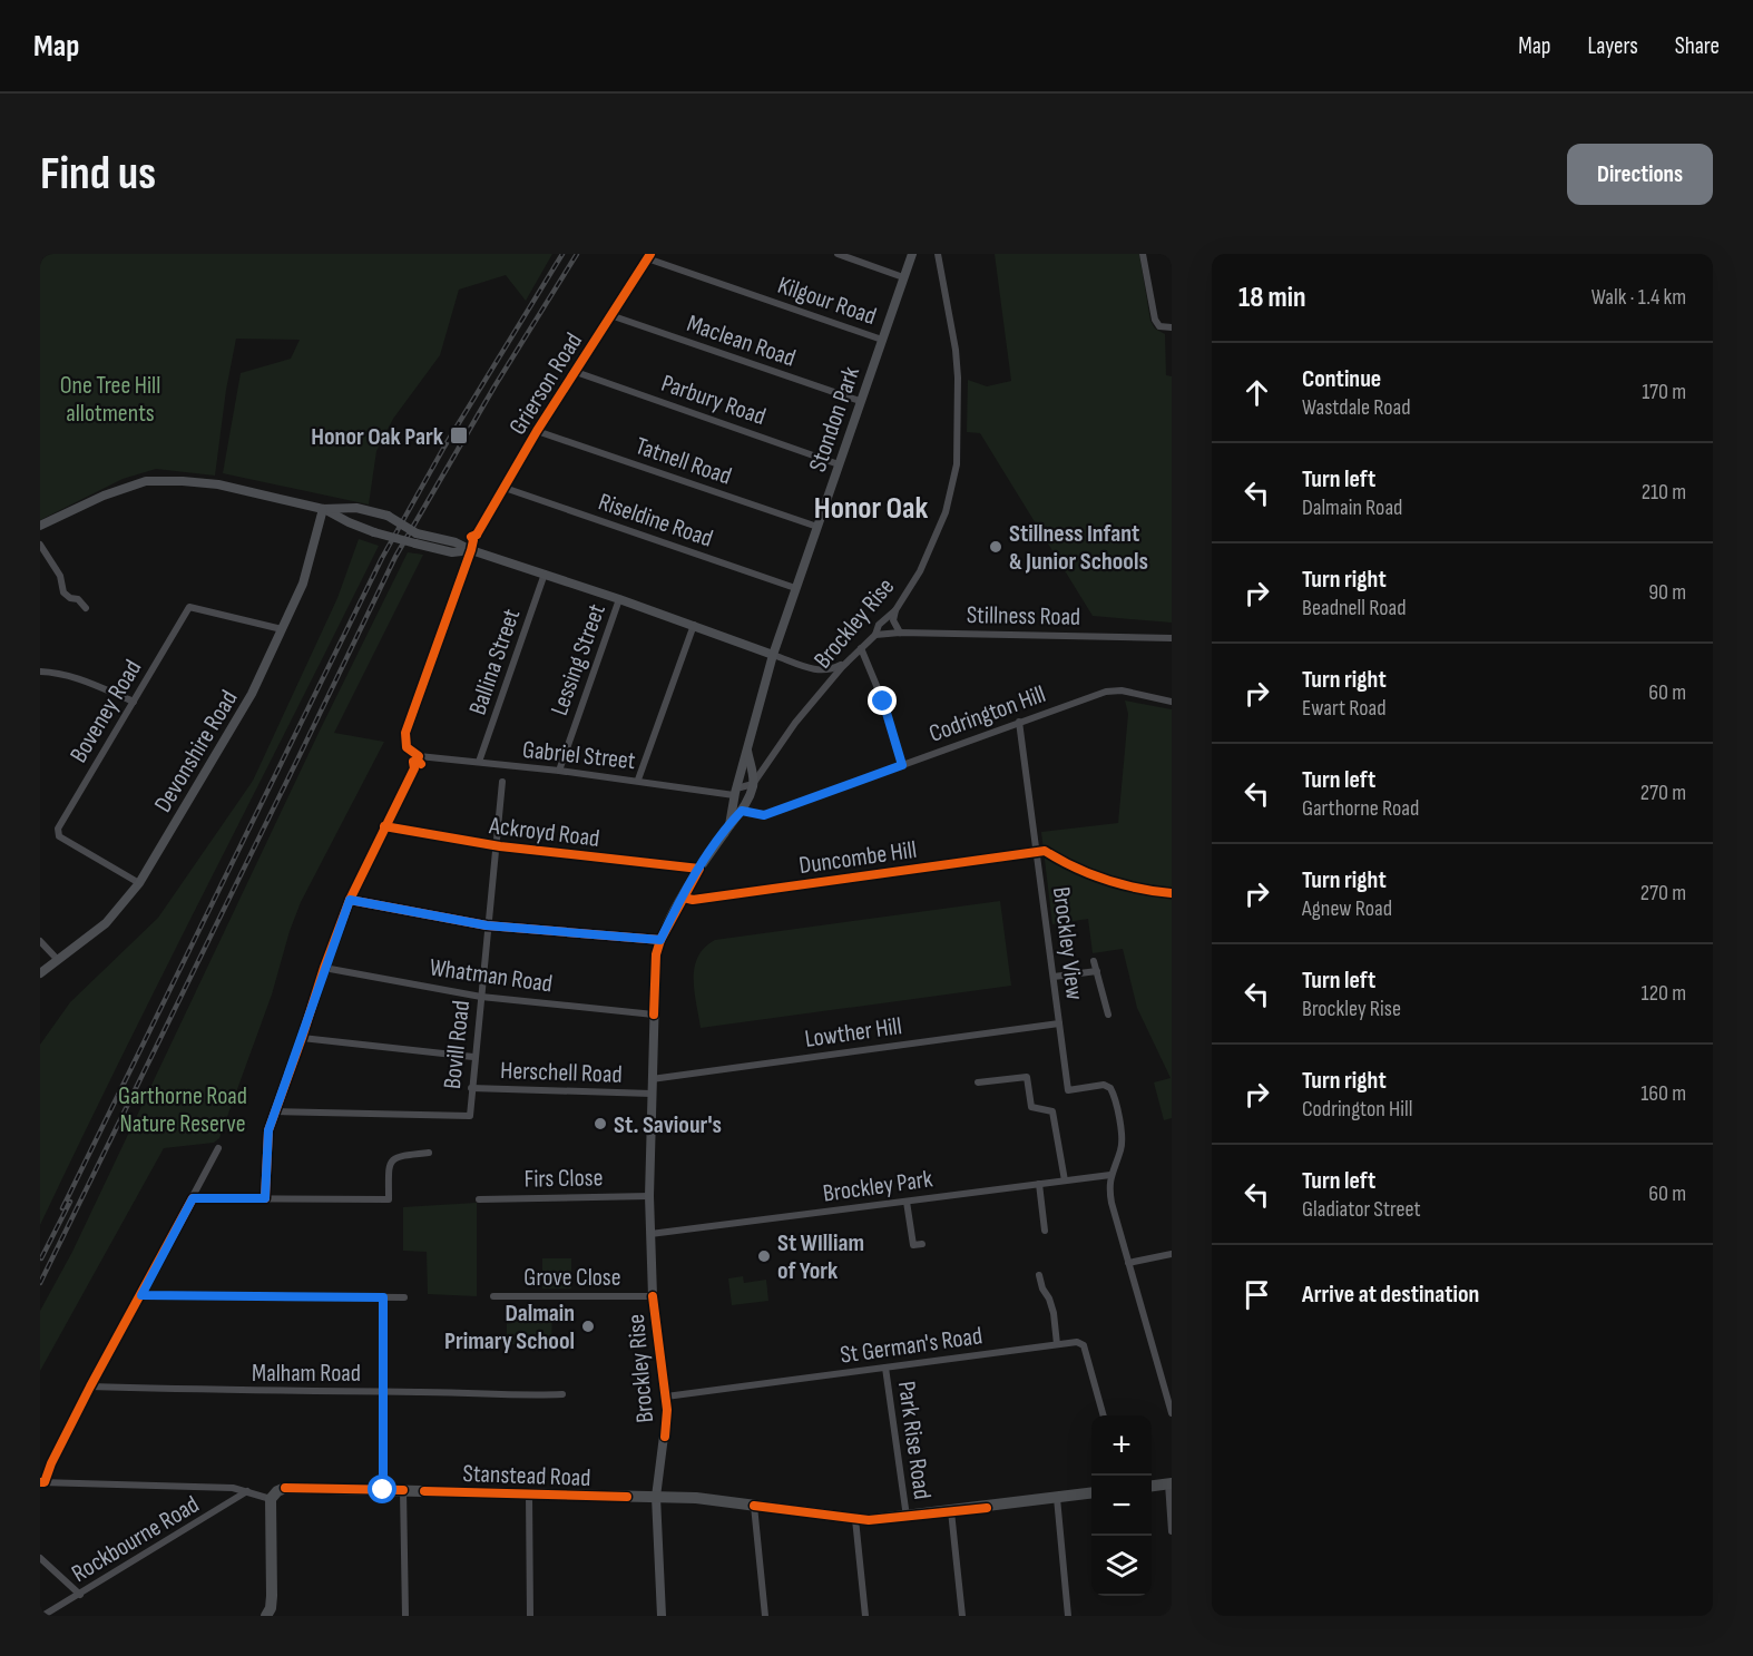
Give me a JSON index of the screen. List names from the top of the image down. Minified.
{"streets":{"highway":["Stanstead Road"],"main road":["Stondon Park","Brockley Rise","Devonshire Road"],"street":["Kilgour Road","Maclean Road","Grierson Road","Parbury Road","Tatnell Road","Riseldine Road","Stillness Road","Lessing Street","Ballina Street","Boveney Road","Codrington Hill","Gabriel Street","Ackroyd Road","Duncombe Hill","Brockley View","Whatman Road","Lowther Hill","Bovill Road","Herschell Road","Firs Close","Brockley Park","Grove Close","St German's Road","Malham Road","Park Rise Road","Rockbourne Road"]},"crossings":[["Kilgour Road","Grierson Road"],["Kilgour Road","Stondon Park"],["Maclean Road","Grierson Road"],["Maclean Road","Stondon Park"],["Grierson Road","Parbury Road"],["Grierson Road","Tatnell Road"],["Grierson Road","Riseldine Road"],["Parbury Road","Stondon Park"],["Stondon Park","Tatnell Road"],["Stondon Park","Riseldine Road"],["Stondon Park","Brockley Rise"],["Stondon Park","Codrington Hill"],["Stondon Park","Gabriel Street"],["Stillness Road","Brockley Rise"],["Brockley Rise","Ackroyd Road"],["Brockley Rise","Duncombe Hill"],["Brockley Rise","Whatman Road"],["Brockley Rise","Lowther Hill"],["Brockley Rise","Herschell Road"],["Brockley Rise","Firs Close"],["Brockley Rise","Brockley Park"],["Brockley Rise","Grove Close"],["Brockley Rise","St German's Road"],["Brockley Rise","Stanstead Road"],["Lessing Street","Gabriel Street"],["Ballina Street","Gabriel Street"],["Boveney Road","Devonshire Road"],["Codrington Hill","Brockley View"],["Ackroyd Road","Bovill Road"],["Duncombe Hill","Brockley View"],["Brockley View","Lowther Hill"],["Brockley View","Brockley Park"],["Whatman Road","Bovill Road"],["Bovill Road","Herschell Road"],["St German's Road","Park Rise Road"],["Park Rise Road","Stanstead Road"],["Stanstead Road","Rockbourne Road"]],"districts":["Honor Oak"],"parks":["One Tree Hill allotments","Garthorne Road Nature Reserve"],"places":{"transit":["Honor Oak Park"],"other":["Stillness Infant & Junior Schools","St. Saviour's","St WIlliam of York","Dalmain Primary School"]},"page":{"header":"Map","nav":["Map","Layers","Share"],"buttons":"Directions","title":"Find us","heading":["18 min","Walk · 1.4 km"],"list":[["Continue","Wastdale Road","170 m"],["Turn left","Dalmain Road","210 m"],["Turn right","Beadnell Road","90 m"],["Turn right","Ewart Road","60 m"],["Turn left","Garthorne Road","270 m"],["Turn right","Agnew Road","270 m"],["Turn left","Brockley Rise","120 m"],["Turn right","Codrington Hill","160 m"],["Turn left","Gladiator Street","60 m"],"Arrive at destination"],"map_buttons":["+","−"]}}
